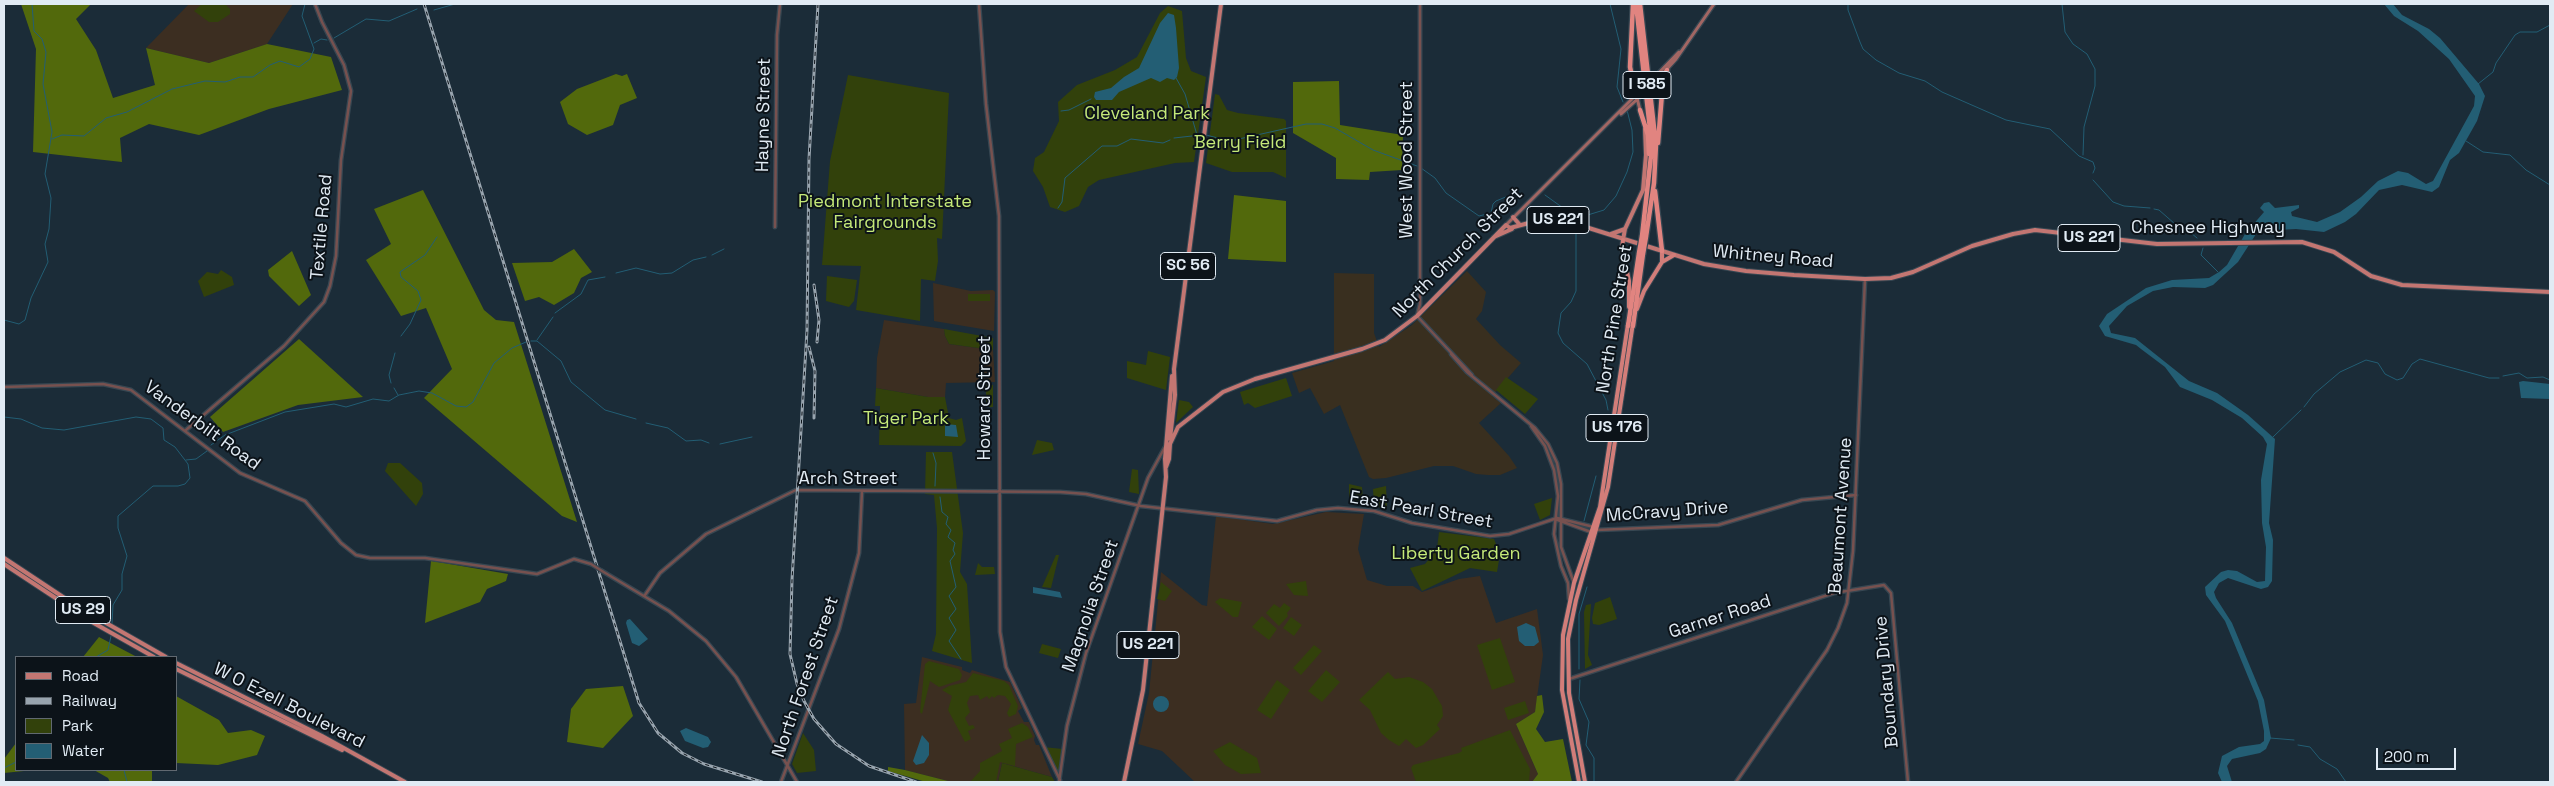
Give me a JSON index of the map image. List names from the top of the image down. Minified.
{"streets":{"highway":["I 585","North Pine Street","US 176"],"main road":["US 221","Chesnee Highway","North Church Street","Whitney Road","SC 56","US 29","W O Ezell Boulevard"],"street":["Hayne Street","West Wood Street","Textile Road","Howard Street","Vanderbilt Road","Arch Street","East Pearl Street","McCravy Drive","Beaumont Avenue","Magnolia Street","Garner Road","North Forest Street","Boundary Drive"]},"crossings":[["West Wood Street","North Church Street"],["Textile Road","Vanderbilt Road"],["Chesnee Highway","Whitney Road"],["Chesnee Highway","Beaumont Avenue"],["North Church Street","Whitney Road"],["North Church Street","SC 56"],["North Church Street","East Pearl Street"],["North Church Street","Magnolia Street"],["Whitney Road","Beaumont Avenue"],["SC 56","Magnolia Street"],["North Pine Street","McCravy Drive"],["North Pine Street","Garner Road"],["Howard Street","Arch Street"],["Howard Street","Magnolia Street"],["Vanderbilt Road","Arch Street"],["Arch Street","East Pearl Street"],["Arch Street","Magnolia Street"],["Arch Street","North Forest Street"],["East Pearl Street","Magnolia Street"],["McCravy Drive","Beaumont Avenue"],["Beaumont Avenue","Garner Road"],["Garner Road","Boundary Drive"]],"parks":["Cleveland Park","Berry Field","Piedmont Interstate Fairgrounds","Tiger Park","Liberty Garden"],"legend":["Road","Railway","Park","Water"],"scale_bar":"200 m"}
